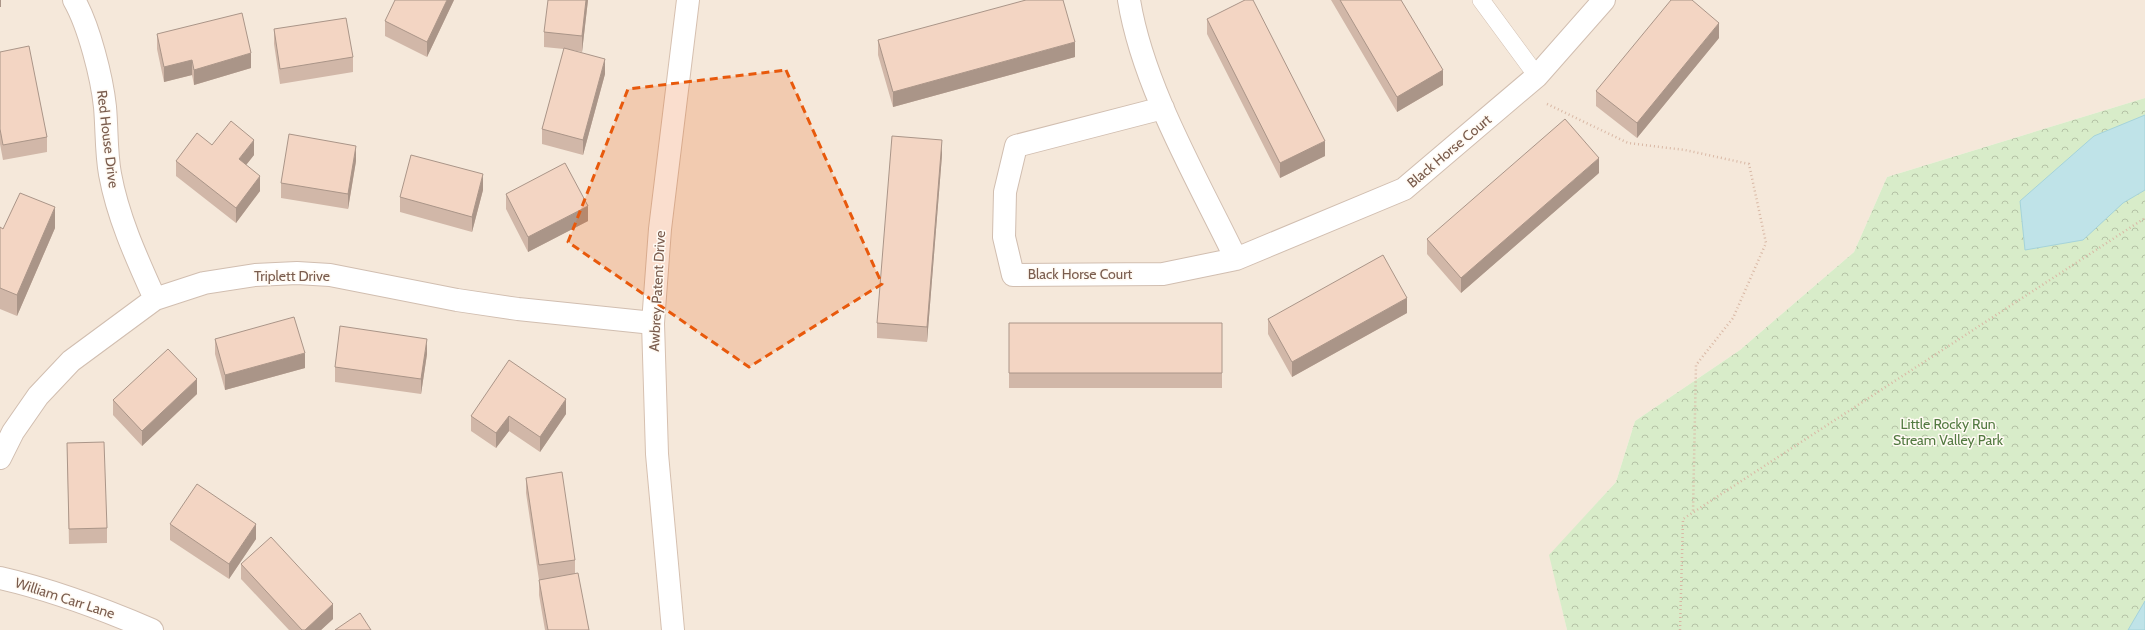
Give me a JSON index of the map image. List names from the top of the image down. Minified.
{"streets":{"street":["Red House Drive","Black Horse Court","Triplett Drive","Awbrey Patent Drive","William Carr Lane"]},"crossings":[["Red House Drive","Triplett Drive"],["Triplett Drive","Awbrey Patent Drive"]],"parks":["Little Rocky Run Stream Valley Park"]}
